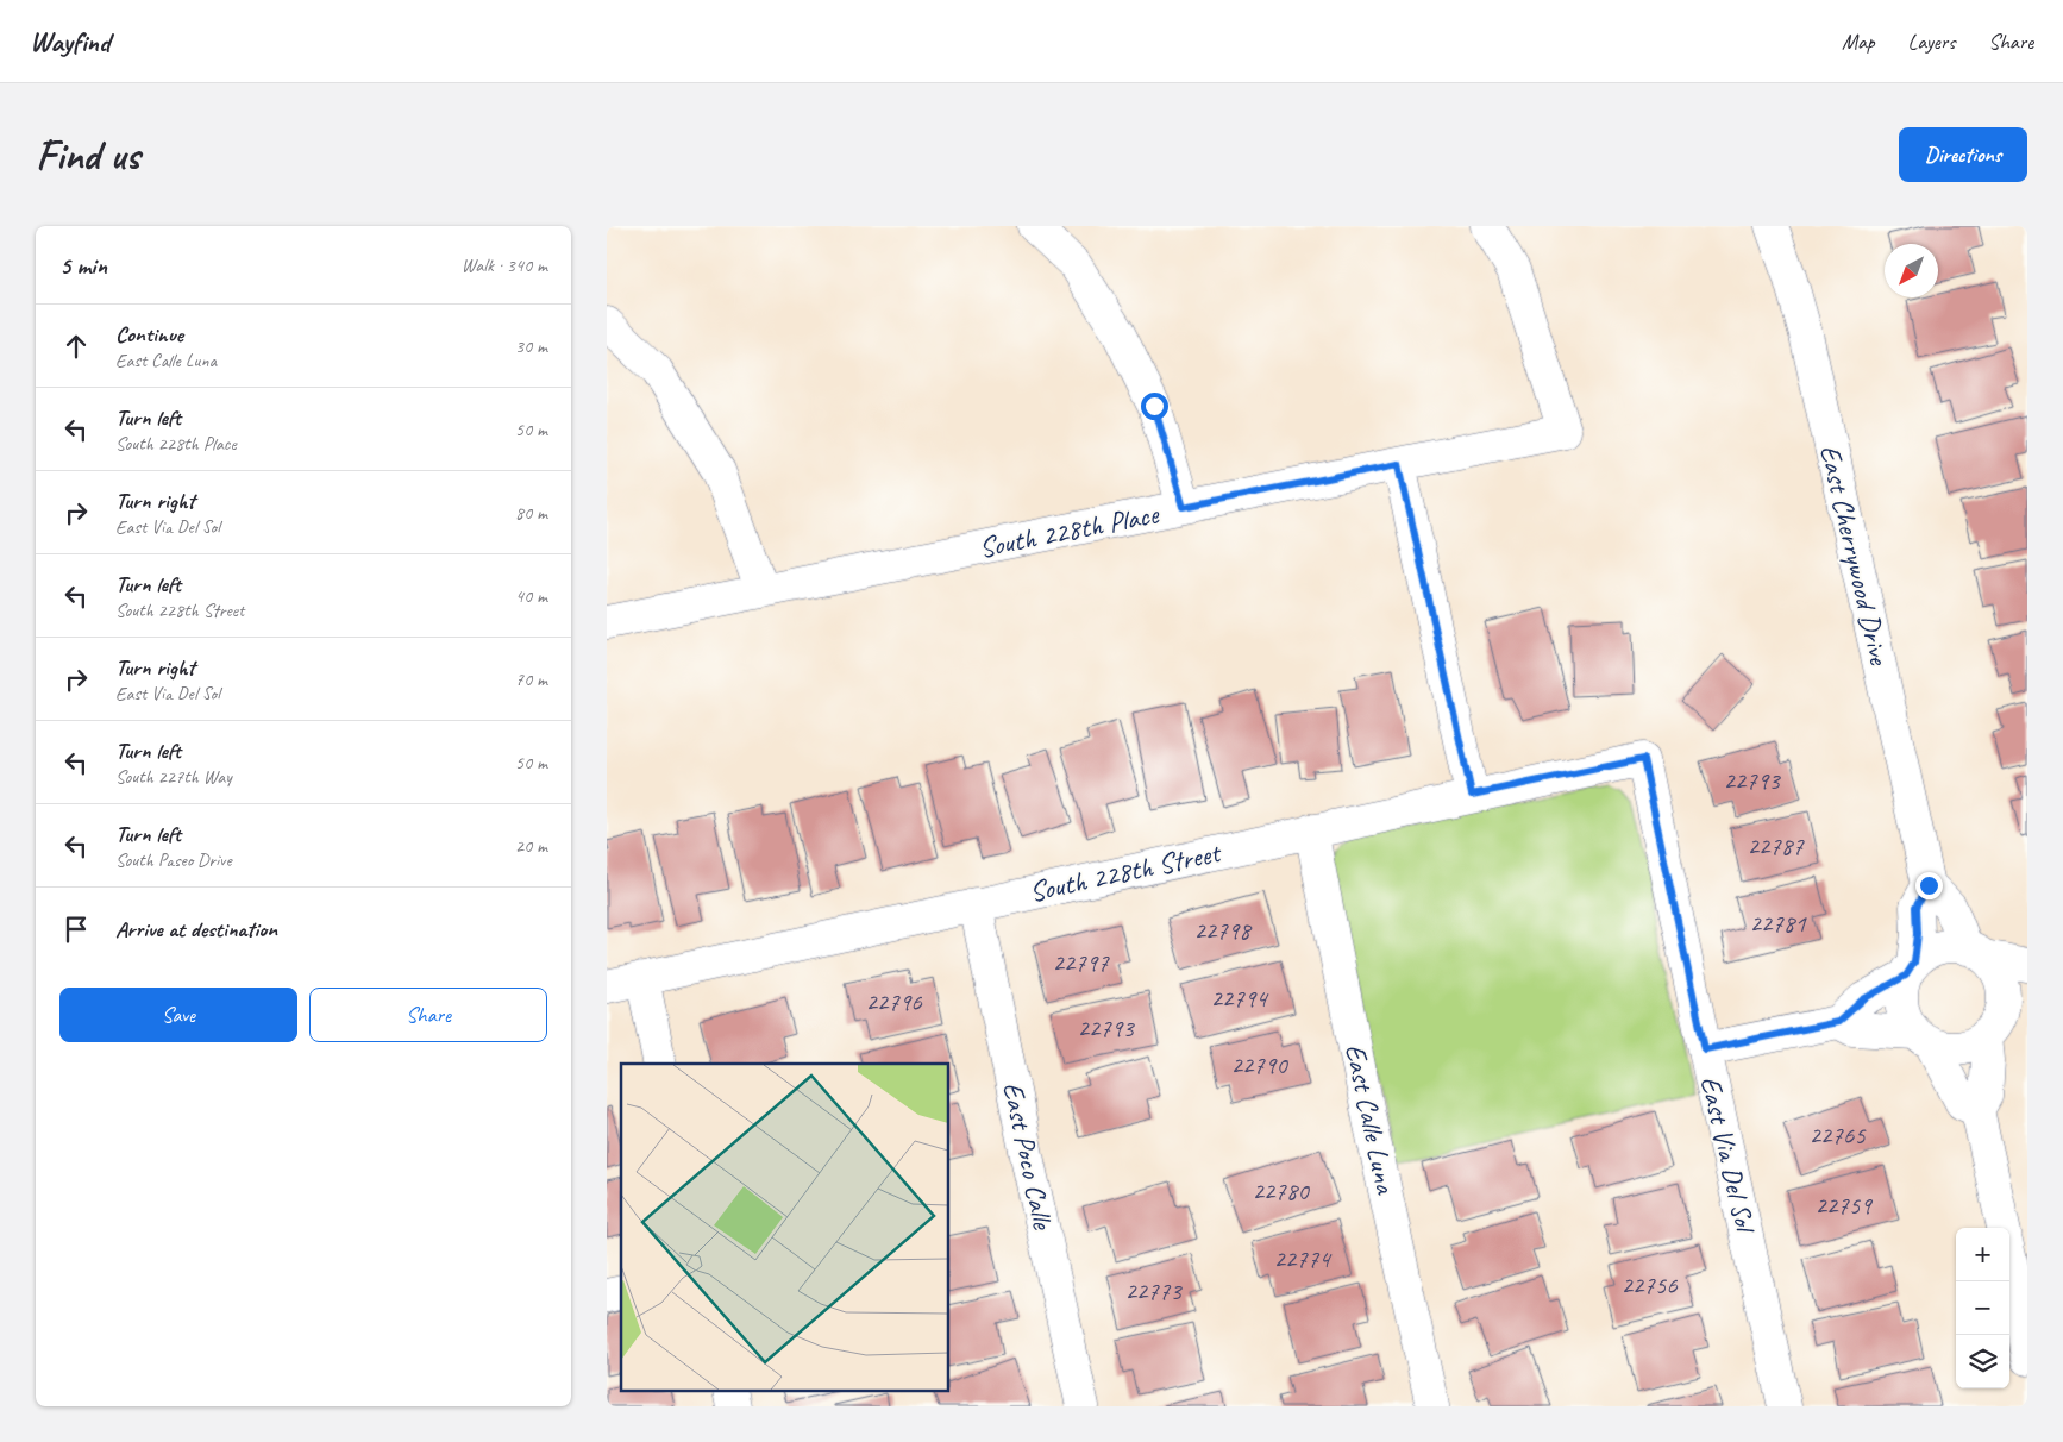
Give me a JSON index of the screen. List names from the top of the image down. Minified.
{"streets":{"street":["South 228th Place","East Cherrywood Drive","South 228th Street","East Calle Luna","East Via Del Sol","East Poco Calle"]},"crossings":[["South 228th Street","East Calle Luna"],["South 228th Street","East Via Del Sol"],["South 228th Street","East Poco Calle"]],"house_numbers":["22793","22787","22781","22798","22797","22794","22796","22793","22790","22765","22780","22759","22774","22756","22773"],"north":"bottom left","page":{"header":"Wayfind","nav":["Map","Layers","Share"],"buttons":["Directions",["Save","Share"]],"title":"Find us","heading":["5 min","Walk · 340 m"],"list":[["Continue","East Calle Luna","30 m"],["Turn left","South 228th Place","50 m"],["Turn right","East Via Del Sol","80 m"],["Turn left","South 228th Street","40 m"],["Turn right","East Via Del Sol","70 m"],["Turn left","South 227th Way","50 m"],["Turn left","South Paseo Drive","20 m"],"Arrive at destination"],"map_buttons":["+","−"]}}
